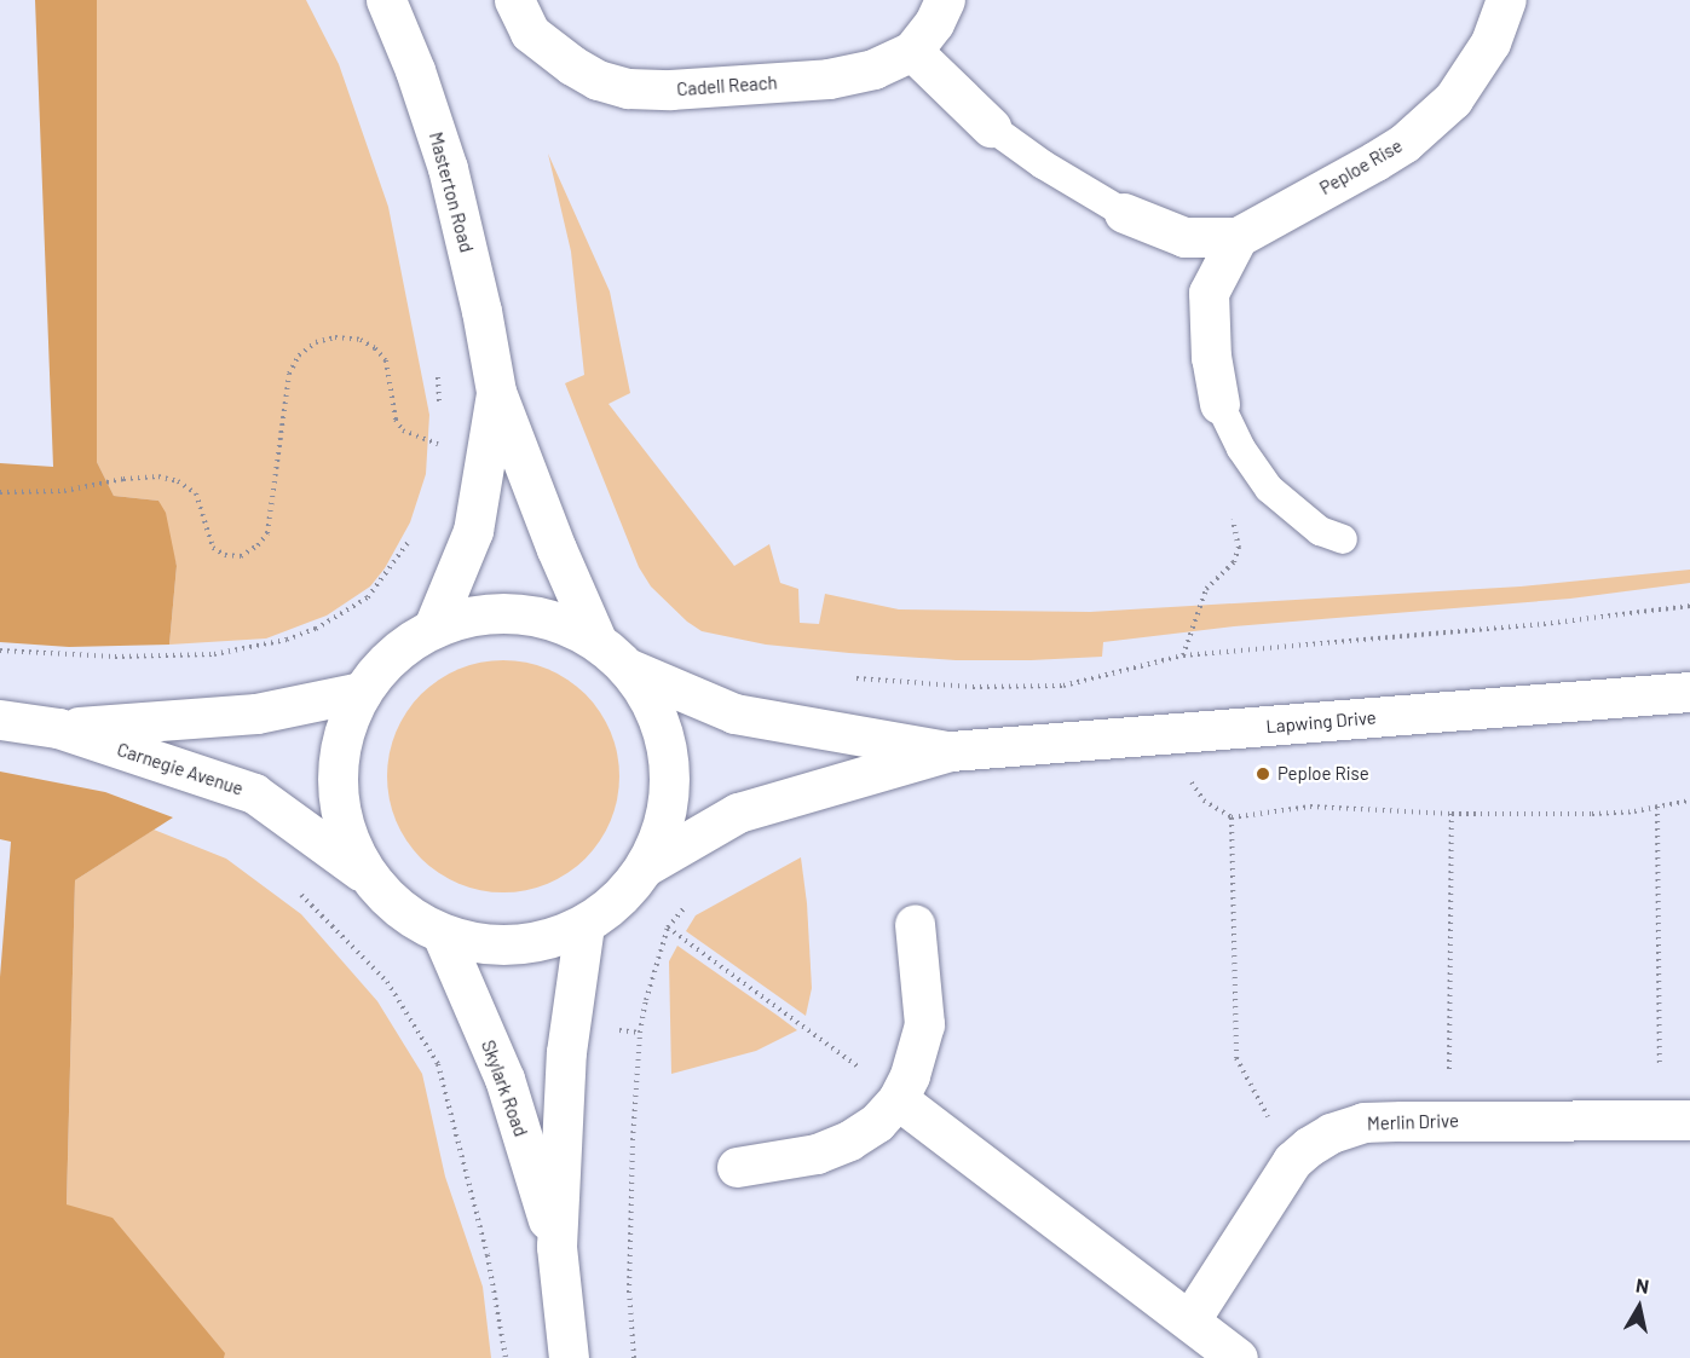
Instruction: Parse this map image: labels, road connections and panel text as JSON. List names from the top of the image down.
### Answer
{
  "streets": {
    "street": [
      "Cadell Reach",
      "Peploe Rise",
      "Masterton Road",
      "Lapwing Drive",
      "Carnegie Avenue",
      "Skylark Road",
      "Merlin Drive"
    ]
  },
  "places": ["Peploe Rise"],
  "north": "top"
}
